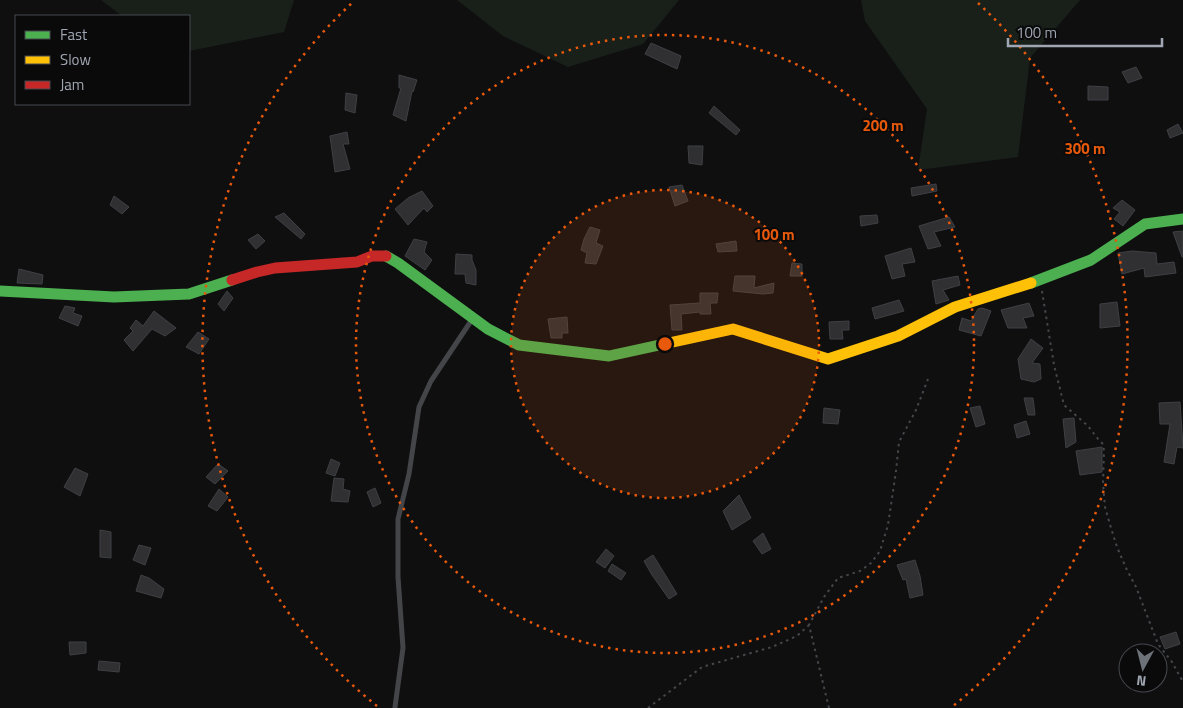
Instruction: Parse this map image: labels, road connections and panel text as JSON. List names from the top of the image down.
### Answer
{
  "legend": ["Fast", "Slow", "Jam"],
  "scale_bar": "100 m",
  "north": "bottom",
  "rings": ["200 m", "300 m", "100 m"]
}
